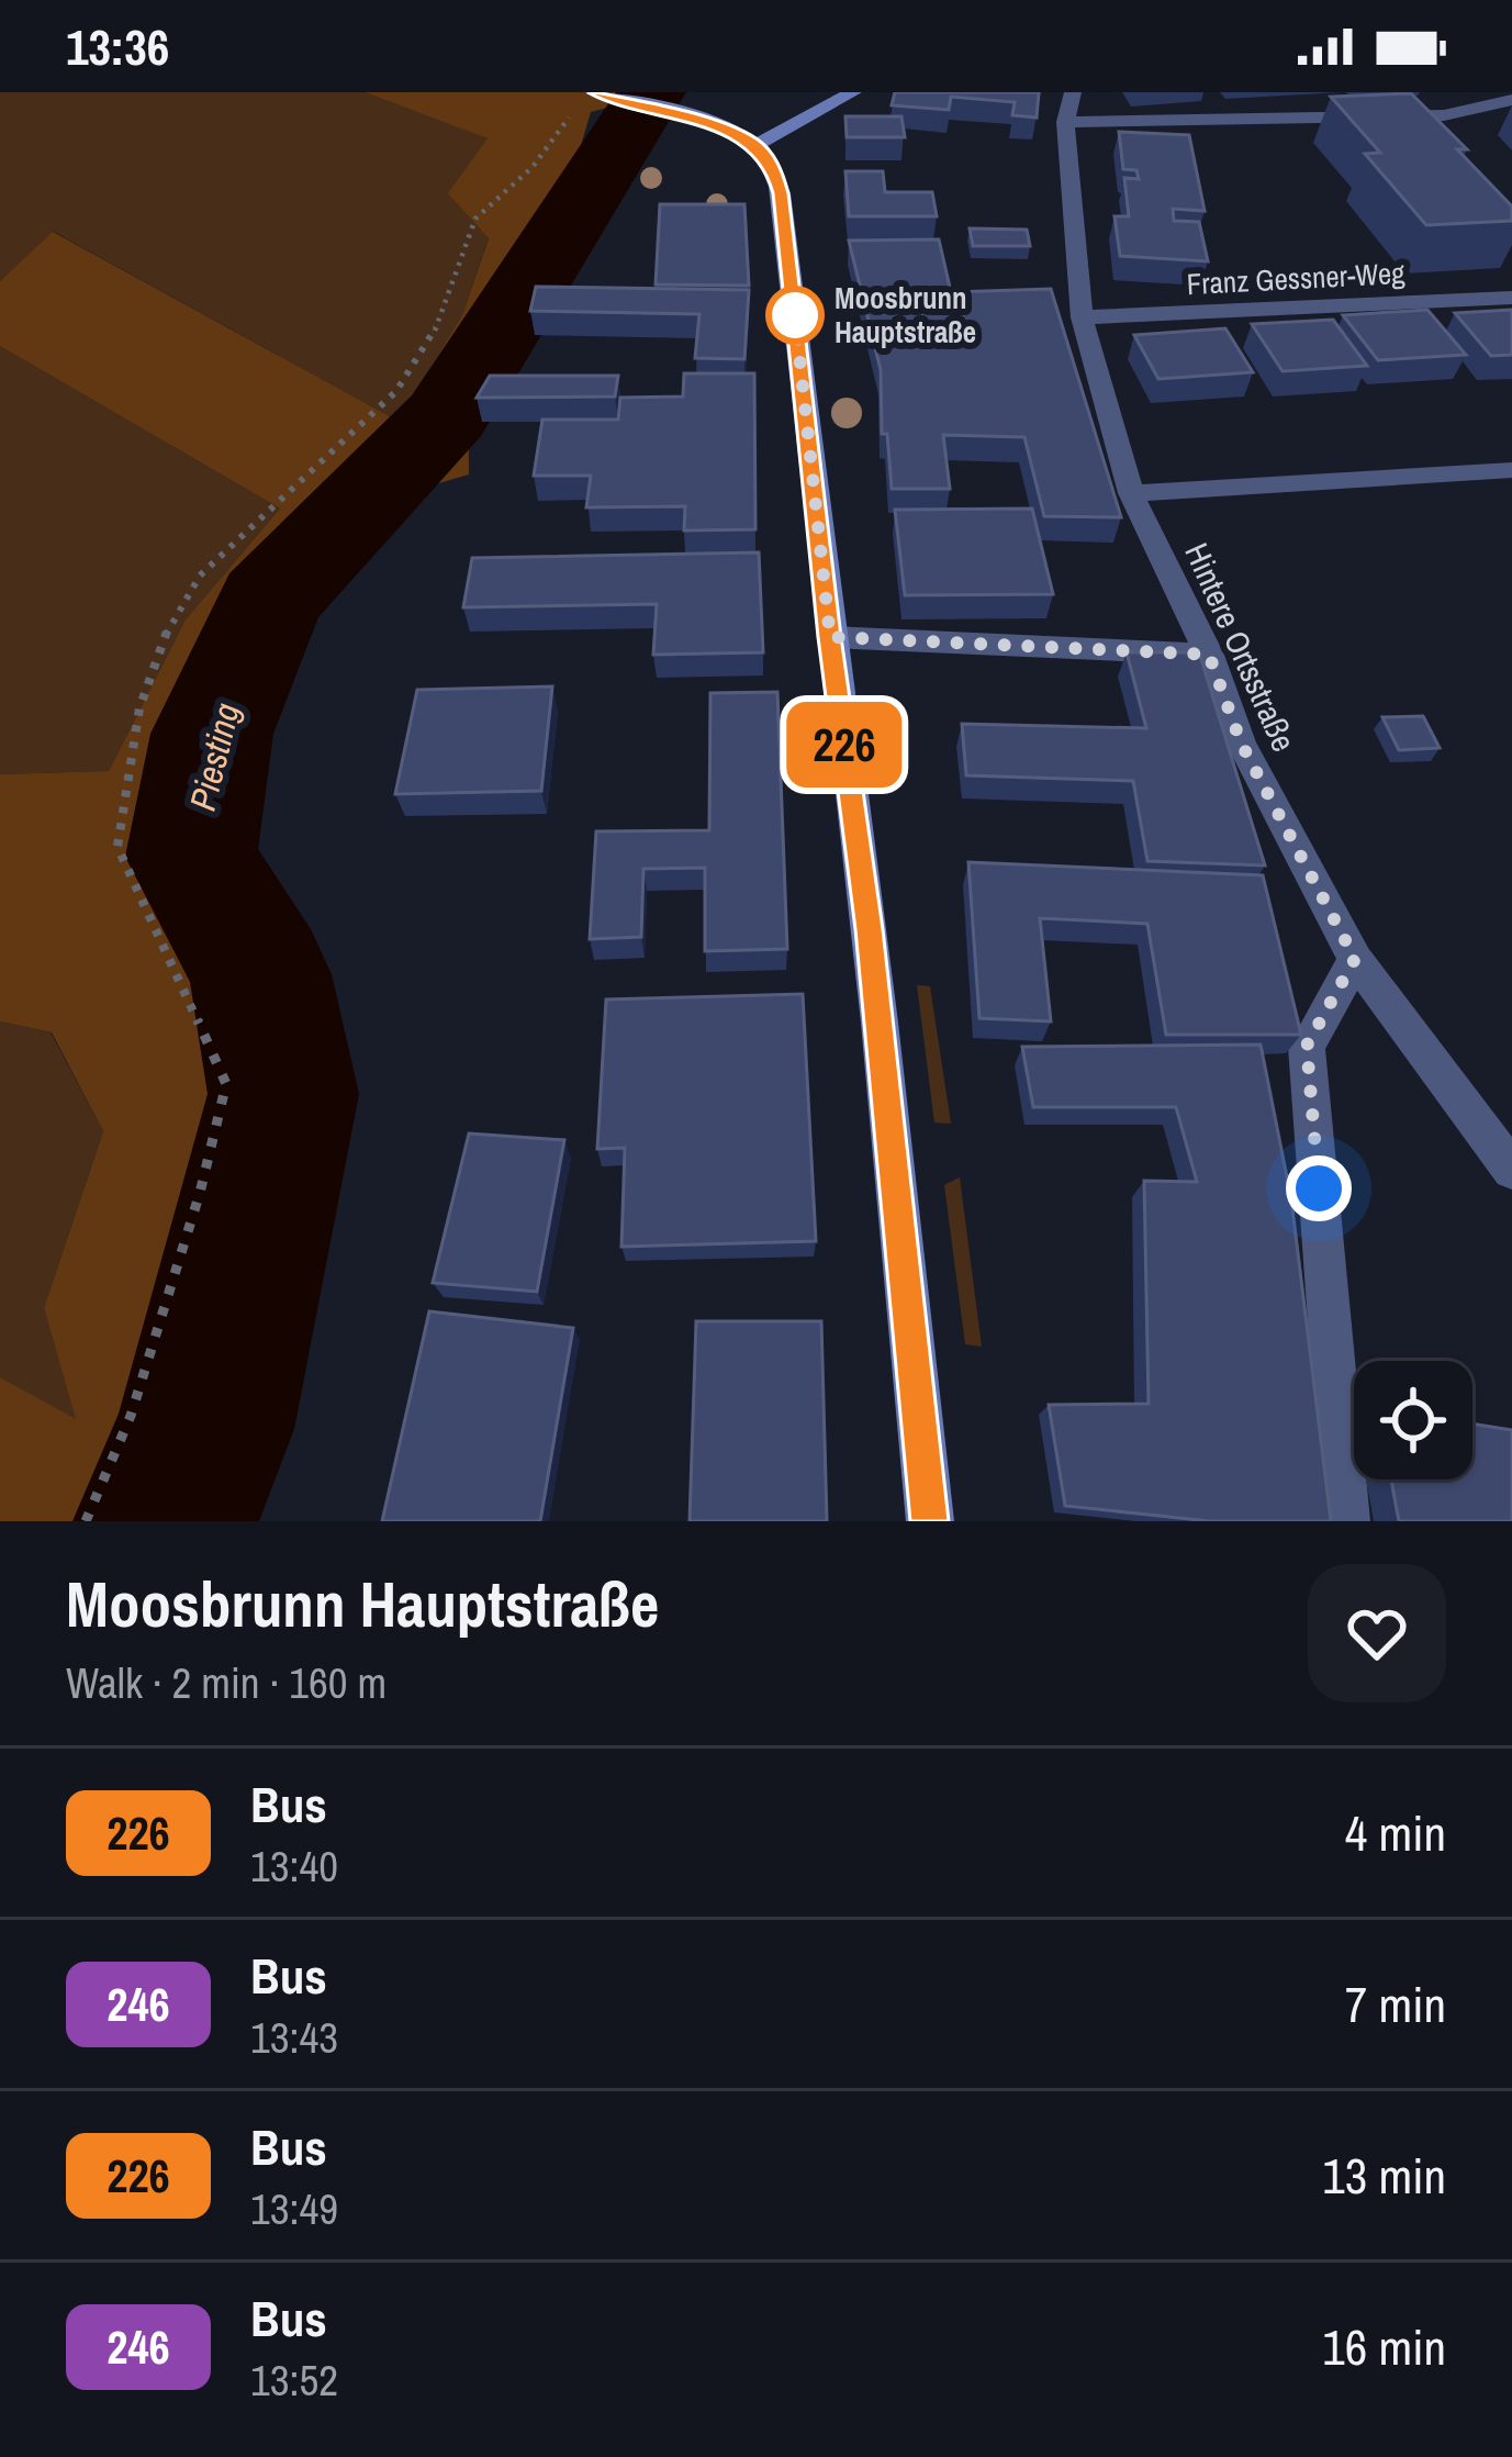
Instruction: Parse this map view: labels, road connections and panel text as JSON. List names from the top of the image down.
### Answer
{
  "streets": {
    "street": ["Franz Gessner-Weg", "Hintere Ortsstraße"]
  },
  "crossings": [
    ["Franz Gessner-Weg", "Hintere Ortsstraße"]
  ],
  "water": ["Piesting"],
  "places": ["Moosbrunn Hauptstraße"],
  "lines": ["bus line 226"],
  "page": {
    "status": "13:36",
    "on_map": "226",
    "heading": ["Moosbrunn Hauptstraße", "Walk · 2 min · 160 m"],
    "list": [
      {
        "mark": "226",
        "name": "Bus",
        "note": "13:40",
        "value": "4 min"
      },
      {
        "mark": "246",
        "name": "Bus",
        "note": "13:43",
        "value": "7 min"
      },
      {
        "mark": "226",
        "name": "Bus",
        "note": "13:49",
        "value": "13 min"
      },
      {
        "mark": "246",
        "name": "Bus",
        "note": "13:52",
        "value": "16 min"
      }
    ]
  }
}
